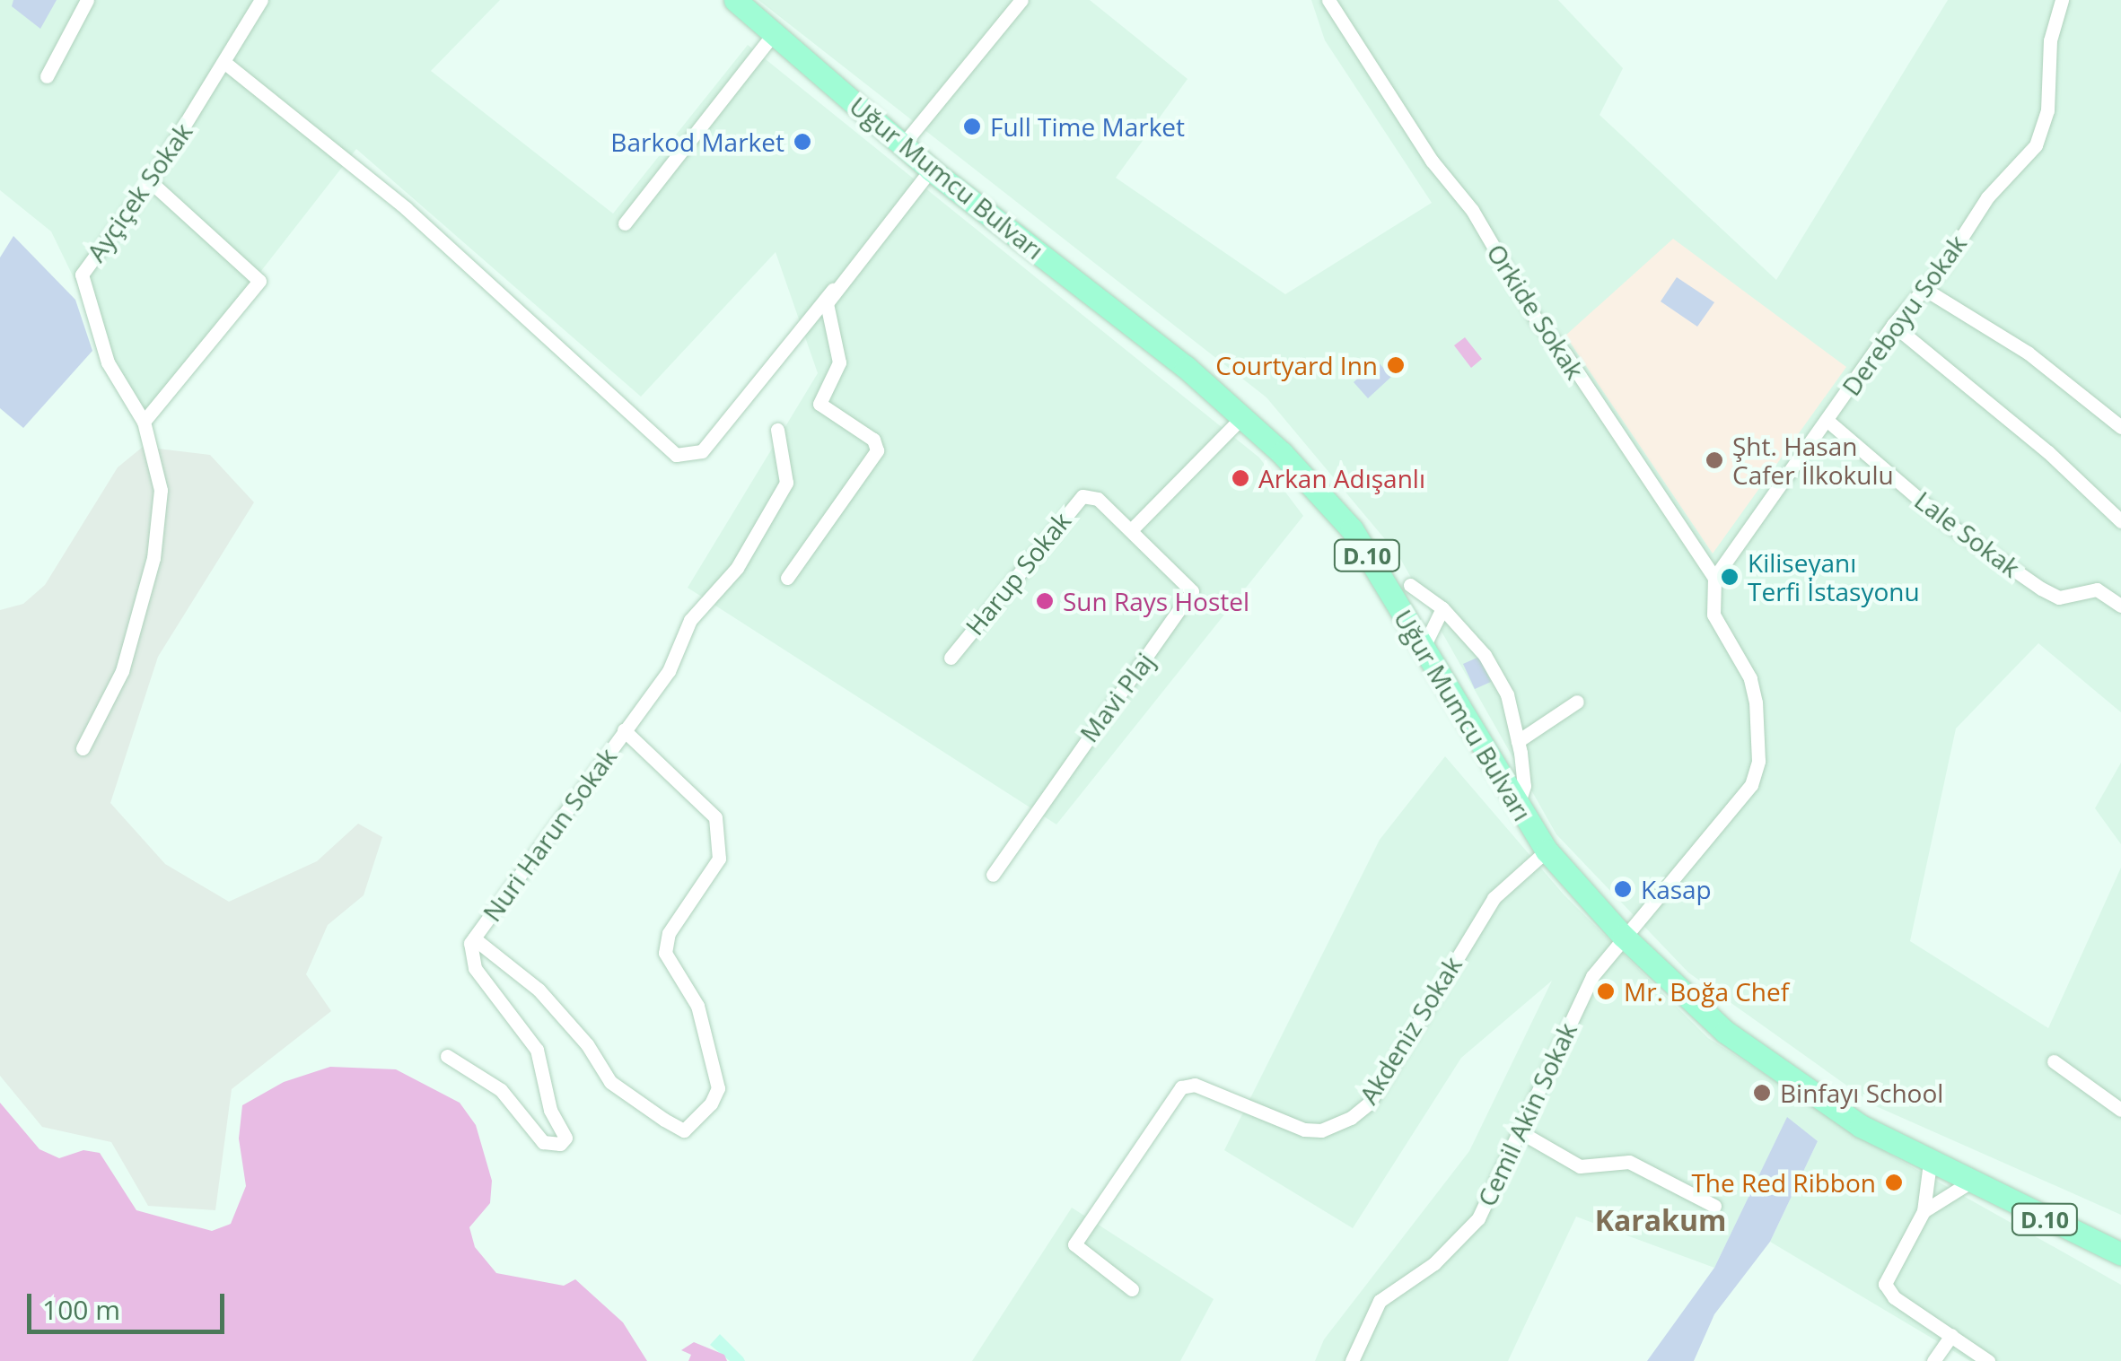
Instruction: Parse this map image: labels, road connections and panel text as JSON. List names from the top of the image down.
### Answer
{
  "streets": {
    "main road": ["Uğur Mumcu Bulvarı", "D.10"],
    "street": [
      "Ayçiçek Sokak",
      "Orkide Sokak",
      "Dereboyu Sokak",
      "Lale Sokak",
      "Harup Sokak",
      "Mavi Plaj",
      "Nuri Harun Sokak",
      "Akdeniz Sokak",
      "Cemil Akin Sokak"
    ]
  },
  "crossings": [
    ["Uğur Mumcu Bulvarı", "Akdeniz Sokak"],
    ["Uğur Mumcu Bulvarı", "Cemil Akin Sokak"],
    ["Orkide Sokak", "Dereboyu Sokak"],
    ["Dereboyu Sokak", "Lale Sokak"],
    ["Harup Sokak", "Mavi Plaj"]
  ],
  "districts": ["Karakum"],
  "places": [
    "Full Time Market",
    "Barkod Market",
    "Courtyard Inn",
    "Şht. Hasan Cafer İlkokulu",
    "Arkan Adışanlı",
    "Kiliseyanı Terfi İstasyonu",
    "Sun Rays Hostel",
    "Kasap",
    "Mr. Boğa Chef",
    "Binfayı School",
    "The Red Ribbon"
  ],
  "scale_bar": "100 m"
}
